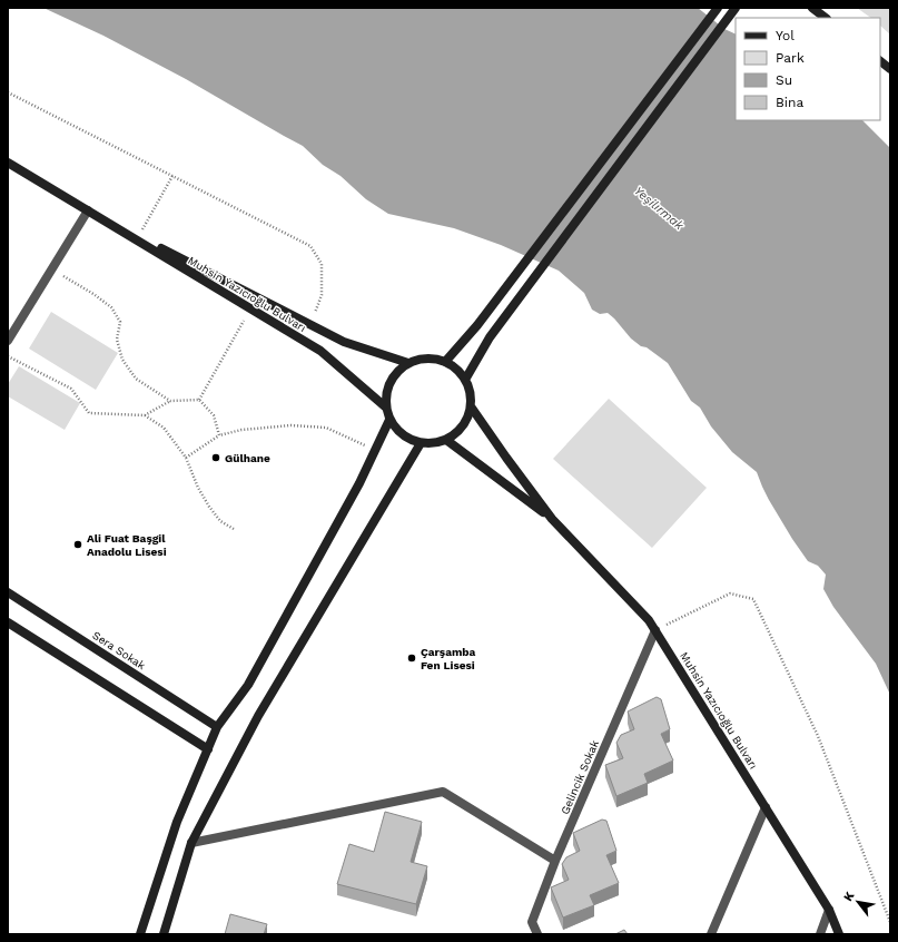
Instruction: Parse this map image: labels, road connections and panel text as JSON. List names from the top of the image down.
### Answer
{
  "streets": {
    "main road": ["Muhsin Yazıcıoğlu Bulvarı", "Sera Sokak"],
    "street": ["Gelincik Sokak"]
  },
  "crossings": [
    ["Muhsin Yazıcıoğlu Bulvarı", "Gelincik Sokak"]
  ],
  "water": ["Yeşilırmak"],
  "places": ["Gülhane", "Ali Fuat Başgil Anadolu Lisesi", "Çarşamba Fen Lisesi"],
  "legend": [
    "Yol",
    "Park",
    "Su",
    "Bina"
  ],
  "north": "top left"
}
